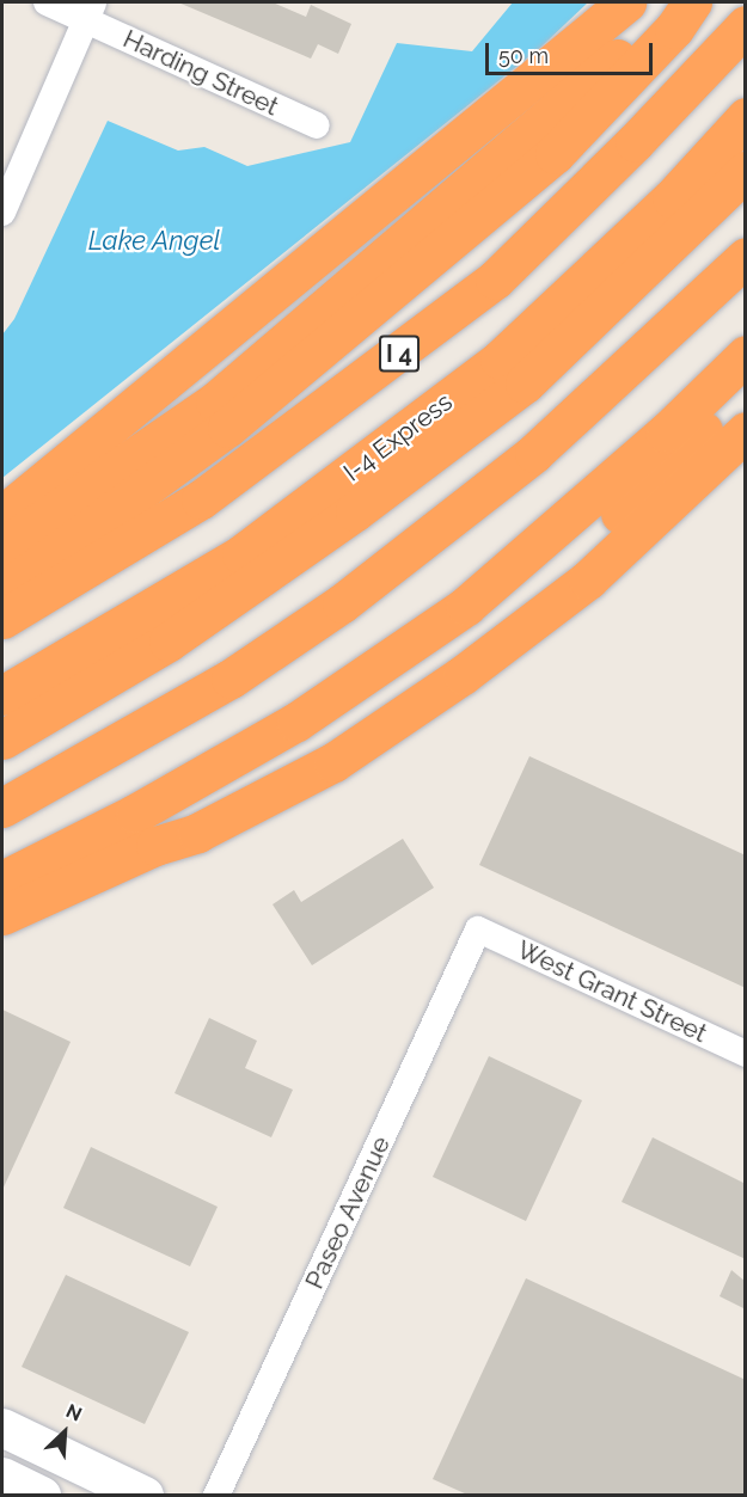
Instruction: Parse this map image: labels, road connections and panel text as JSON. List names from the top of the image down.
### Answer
{
  "streets": {
    "highway": ["I 4", "I-4 Express"],
    "street": ["Harding Street", "West Grant Street", "Paseo Avenue"]
  },
  "crossings": [
    ["West Grant Street", "Paseo Avenue"]
  ],
  "water": ["Lake Angel"],
  "scale_bar": "50 m",
  "north": "top right"
}
